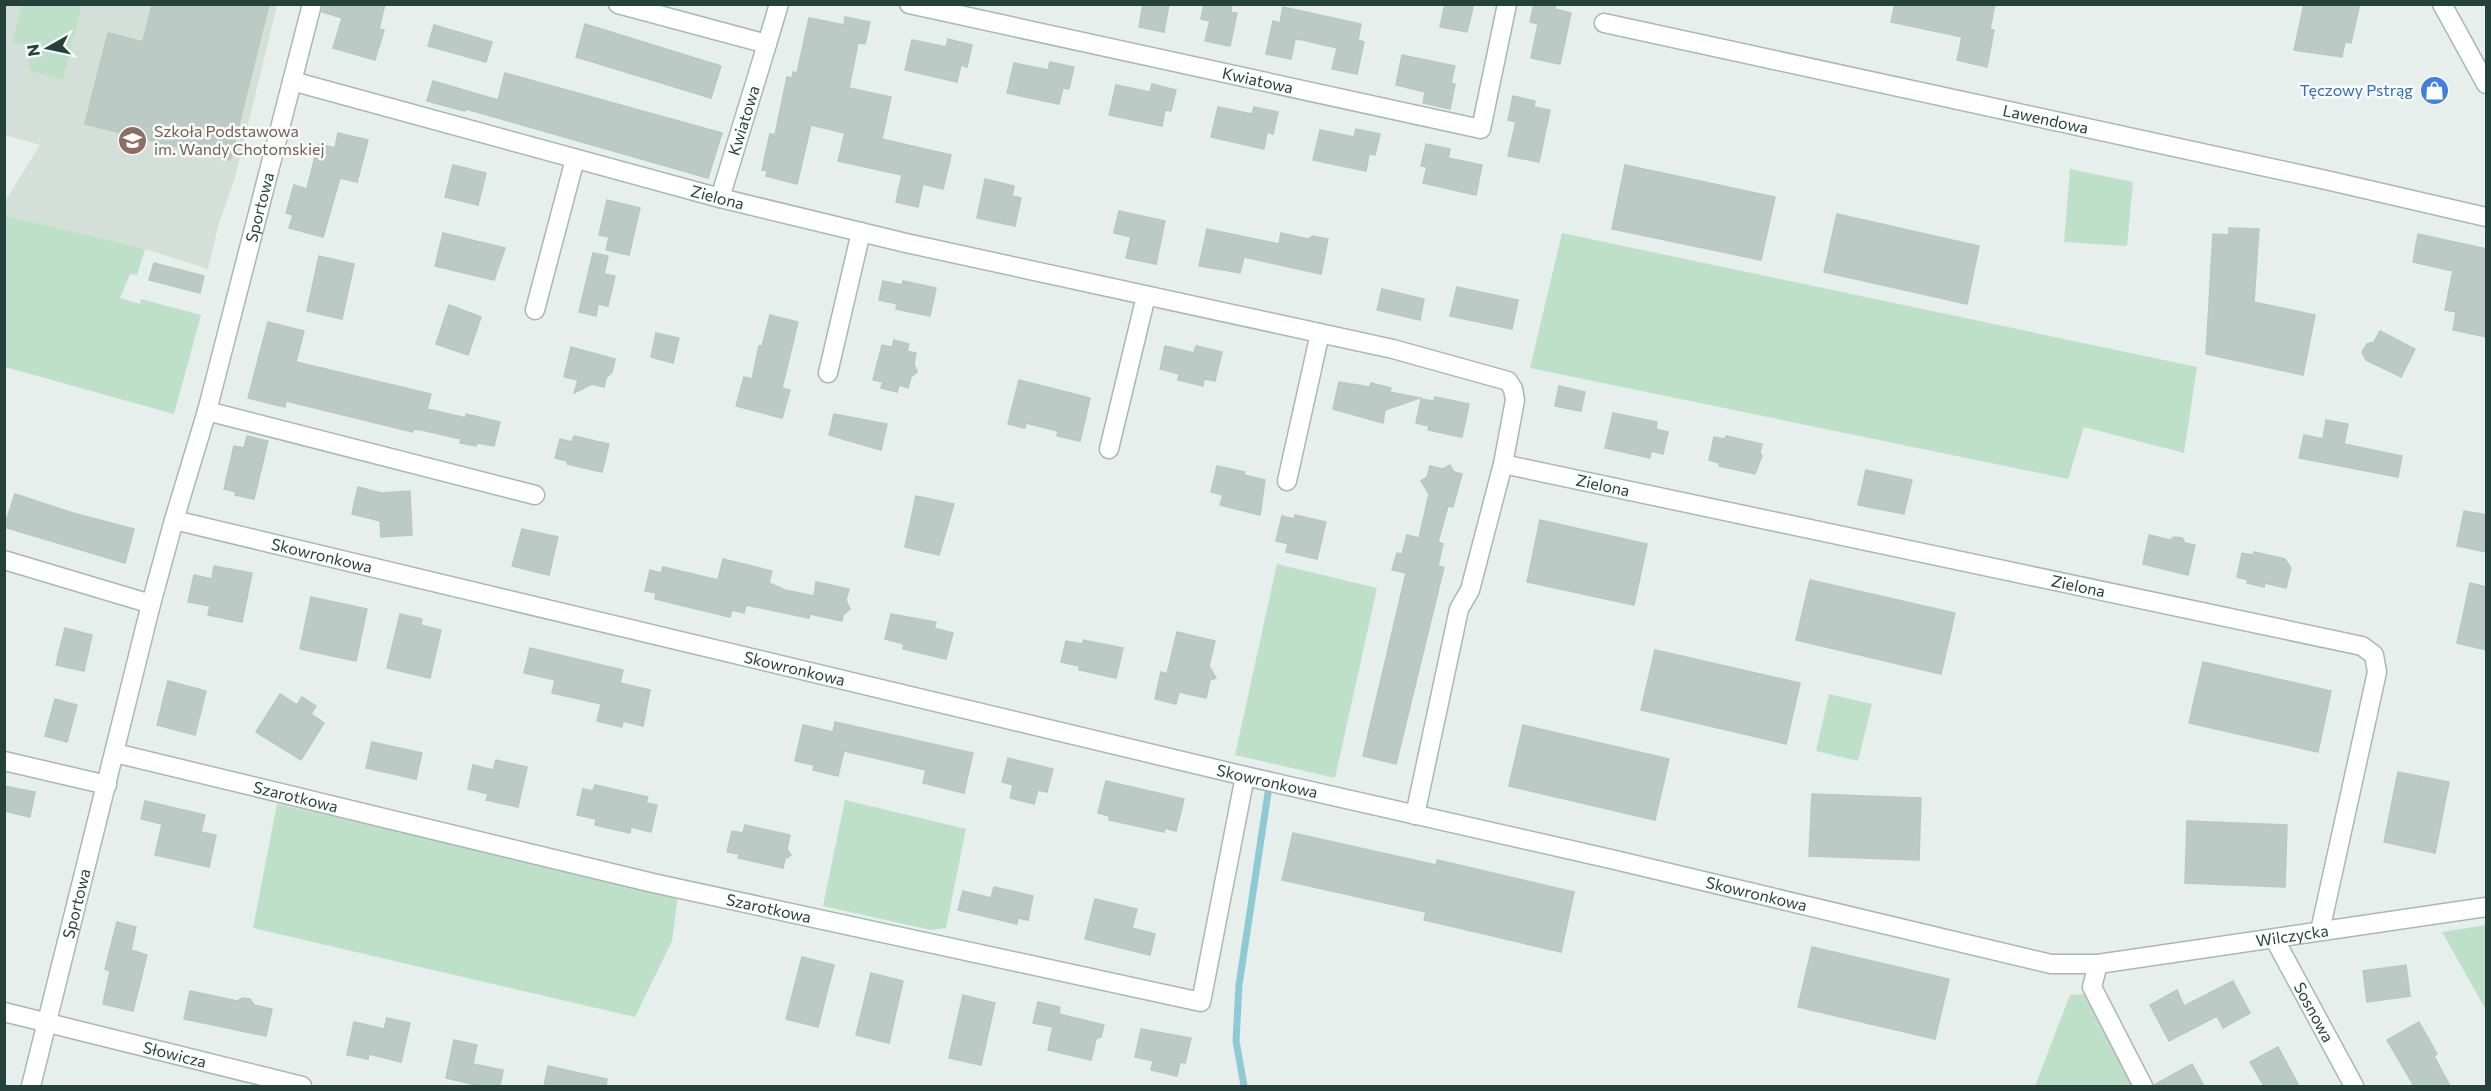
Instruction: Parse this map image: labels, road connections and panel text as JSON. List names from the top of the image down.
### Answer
{
  "streets": {
    "street": [
      "Kwiatowa",
      "Lawendowa",
      "Zielona",
      "Sportowa",
      "Skowronkowa",
      "Szarotkowa",
      "Wilczycka",
      "Sosnowa",
      "Słowicza"
    ]
  },
  "crossings": [
    ["Kwiatowa", "Zielona"],
    ["Zielona", "Sportowa"],
    ["Zielona", "Skowronkowa"],
    ["Zielona", "Wilczycka"],
    ["Sportowa", "Skowronkowa"],
    ["Sportowa", "Szarotkowa"],
    ["Sportowa", "Słowicza"],
    ["Skowronkowa", "Szarotkowa"],
    ["Skowronkowa", "Wilczycka"],
    ["Wilczycka", "Sosnowa"]
  ],
  "places": {
    "shop": ["Tęczowy Pstrąg"],
    "school or university": ["Szkoła Podstawowa im. Wandy Chotomskiej"]
  },
  "north": "left"
}
